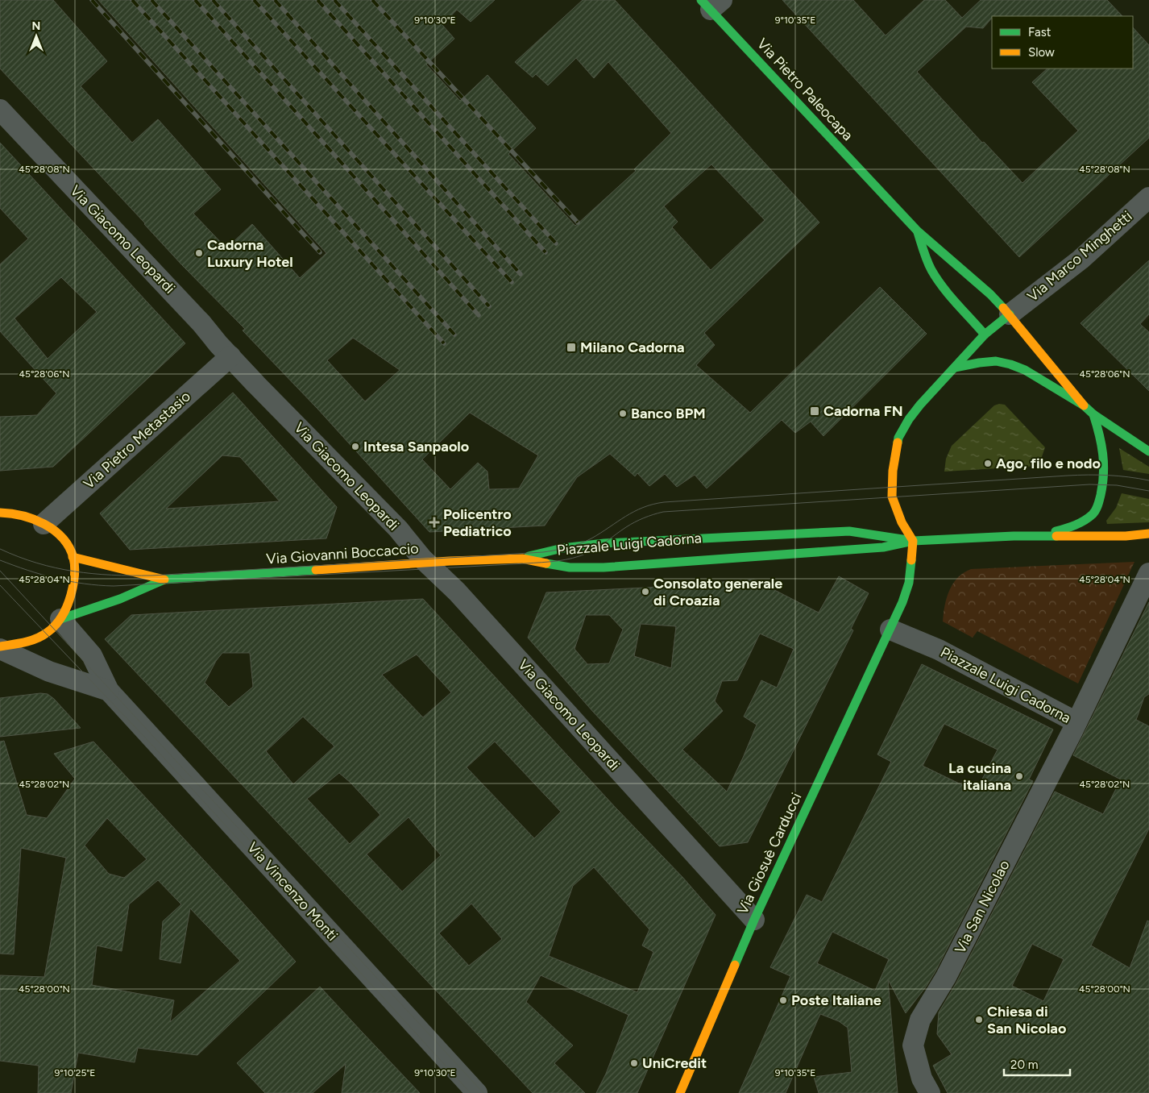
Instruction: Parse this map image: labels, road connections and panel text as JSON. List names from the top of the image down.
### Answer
{
  "streets": {
    "street": [
      "Via Pietro Paleocapa",
      "Via Giacomo Leopardi",
      "Via Marco Minghetti",
      "Via Pietro Metastasio",
      "Piazzale Luigi Cadorna",
      "Via Giovanni Boccaccio",
      "Via Giosuè Carducci",
      "Via Vincenzo Monti",
      "Via San Nicolao"
    ]
  },
  "crossings": [
    ["Via Giacomo Leopardi", "Via Pietro Metastasio"],
    ["Via Giacomo Leopardi", "Via Giovanni Boccaccio"],
    ["Via Giacomo Leopardi", "Via Giosuè Carducci"],
    ["Piazzale Luigi Cadorna", "Via Giovanni Boccaccio"],
    ["Piazzale Luigi Cadorna", "Via Giosuè Carducci"],
    ["Piazzale Luigi Cadorna", "Via San Nicolao"],
    ["Via Giovanni Boccaccio", "Via Vincenzo Monti"]
  ],
  "places": {
    "other": [
      "Cadorna Luxury Hotel",
      "Banco BPM",
      "Intesa Sanpaolo",
      "Ago, filo e nodo",
      "Consolato generale di Croazia",
      "La cucina italiana",
      "Poste Italiane",
      "Chiesa di San Nicolao",
      "UniCredit"
    ],
    "transit": ["Milano Cadorna", "Cadorna FN"],
    "health": ["Policentro Pediatrico"]
  },
  "legend": ["Fast", "Slow"],
  "scale_bar": "20 m",
  "north": "top",
  "coordinates": [
    "9°10'30\"E",
    "9°10'35\"E",
    "45°28'08\"N",
    "45°28'06\"N",
    "45°28'04\"N",
    "45°28'02\"N",
    "45°28'00\"N",
    "9°10'25\"E"
  ]
}
